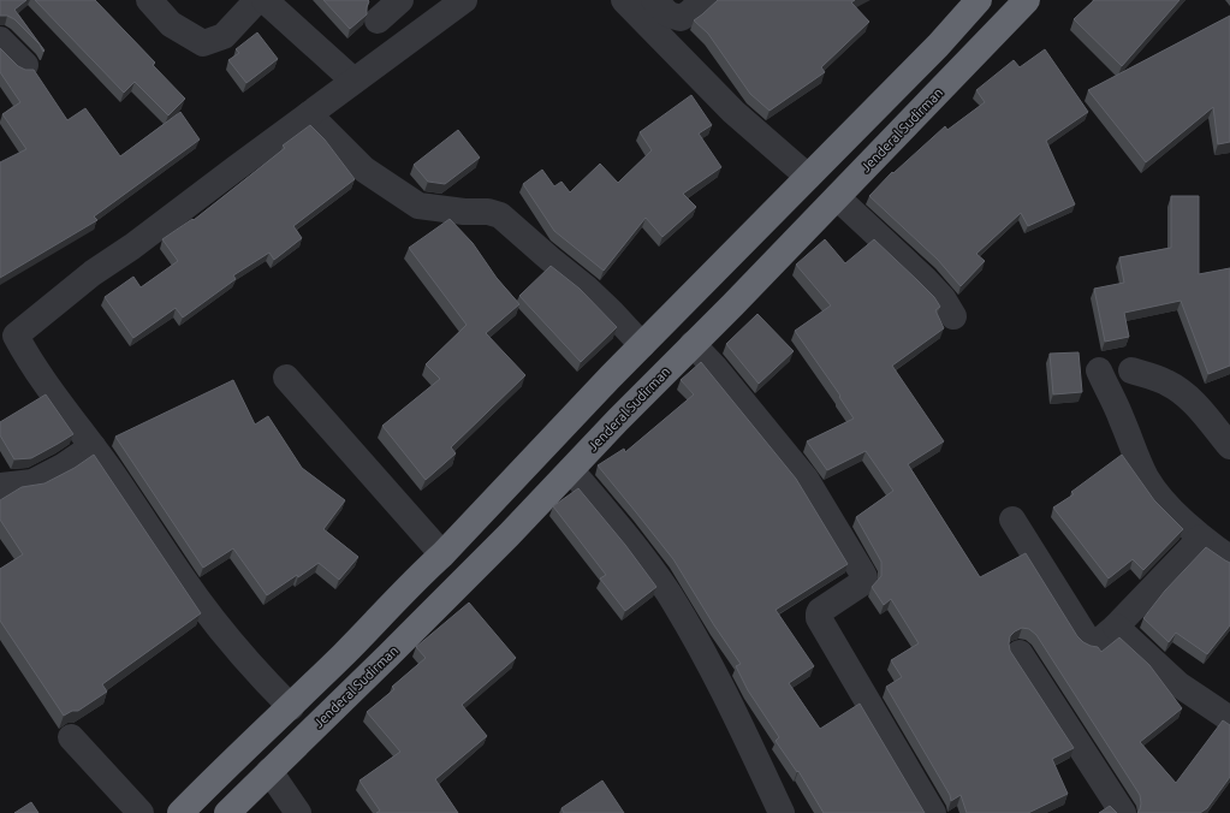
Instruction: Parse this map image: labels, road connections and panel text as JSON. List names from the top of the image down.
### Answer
{
  "streets": {
    "highway": ["Jenderal Sudirman"]
  }
}
